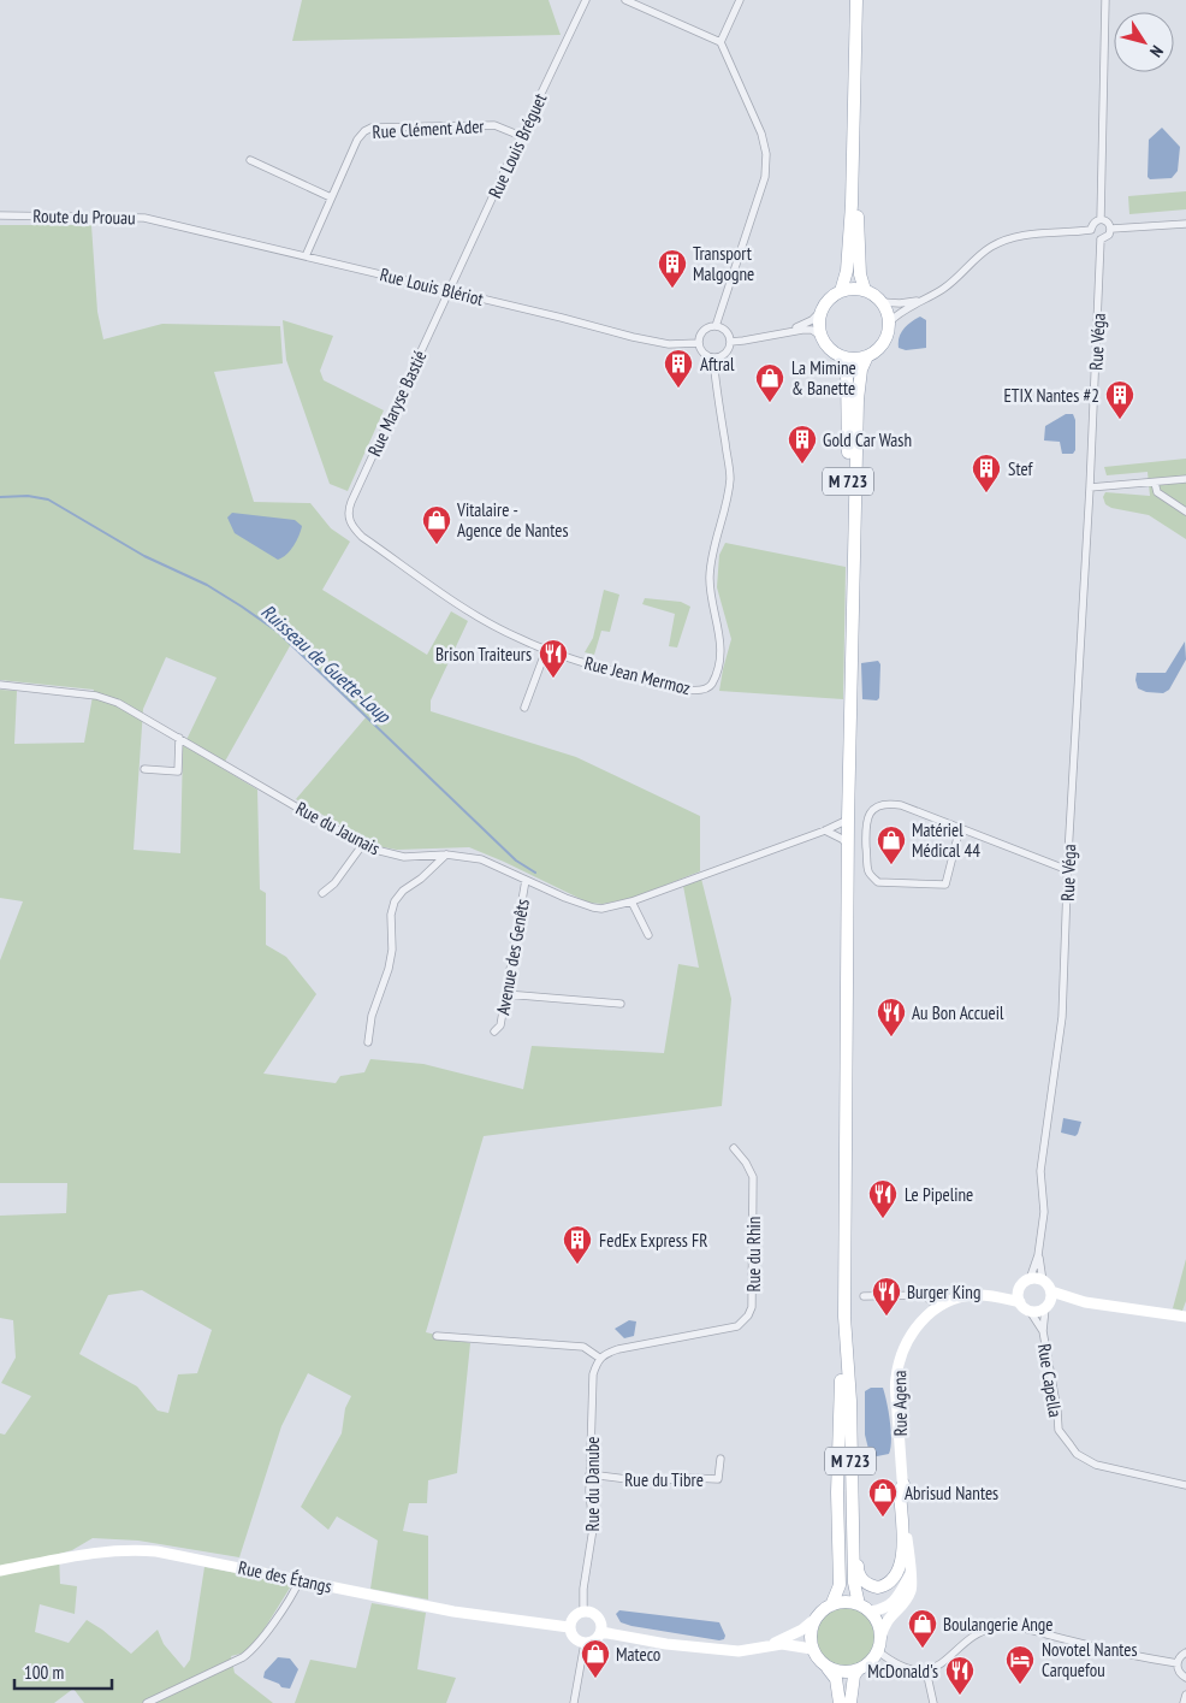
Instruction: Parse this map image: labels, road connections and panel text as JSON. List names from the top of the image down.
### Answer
{
  "streets": {
    "main road": ["M 723", "Rue Agena", "Rue des Étangs"],
    "street": [
      "Rue Clément Ader",
      "Rue Louis Bréguet",
      "Route du Prouau",
      "Rue Louis Blériot",
      "Rue Véga",
      "Rue Maryse Bastié",
      "Rue Jean Mermoz",
      "Rue du Jaunais",
      "Avenue des Genêts",
      "Rue du Rhin",
      "Rue Capella",
      "Rue du Tibre",
      "Rue du Danube"
    ]
  },
  "crossings": [
    ["Rue Clément Ader", "Rue Louis Bréguet"],
    ["Rue Clément Ader", "Rue Louis Blériot"],
    ["Rue Louis Bréguet", "Rue Louis Blériot"],
    ["Rue Louis Bréguet", "Rue Maryse Bastié"],
    ["Route du Prouau", "Rue Louis Blériot"],
    ["Rue Louis Blériot", "Rue Maryse Bastié"],
    ["Rue Louis Blériot", "Rue Jean Mermoz"],
    ["Rue Véga", "Rue Capella"],
    ["Rue Véga", "Rue Agena"],
    ["Rue Maryse Bastié", "Rue Jean Mermoz"],
    ["M 723", "Rue du Jaunais"],
    ["M 723", "Rue Agena"],
    ["Rue du Jaunais", "Avenue des Genêts"],
    ["Rue du Rhin", "Rue du Danube"],
    ["Rue Capella", "Rue Agena"],
    ["Rue du Tibre", "Rue du Danube"],
    ["Rue du Danube", "Rue des Étangs"]
  ],
  "water": ["Ruisseau de Guette-Loup"],
  "places": {
    "building": [
      "Transport Malgogne",
      "Aftral",
      "ETIX Nantes #2",
      "Gold Car Wash",
      "Stef",
      "FedEx Express FR"
    ],
    "shop": [
      "La Mimine & Banette",
      "Vitalaire - Agence de Nantes",
      "Matériel Médical 44",
      "Abrisud Nantes",
      "Boulangerie Ange",
      "Mateco"
    ],
    "restaurant": [
      "Brison Traiteurs",
      "Au Bon Accueil",
      "Le Pipeline",
      "Burger King",
      "McDonald's"
    ],
    "hotel": ["Novotel Nantes Carquefou"]
  },
  "scale_bar": "100 m",
  "north": "bottom right"
}
